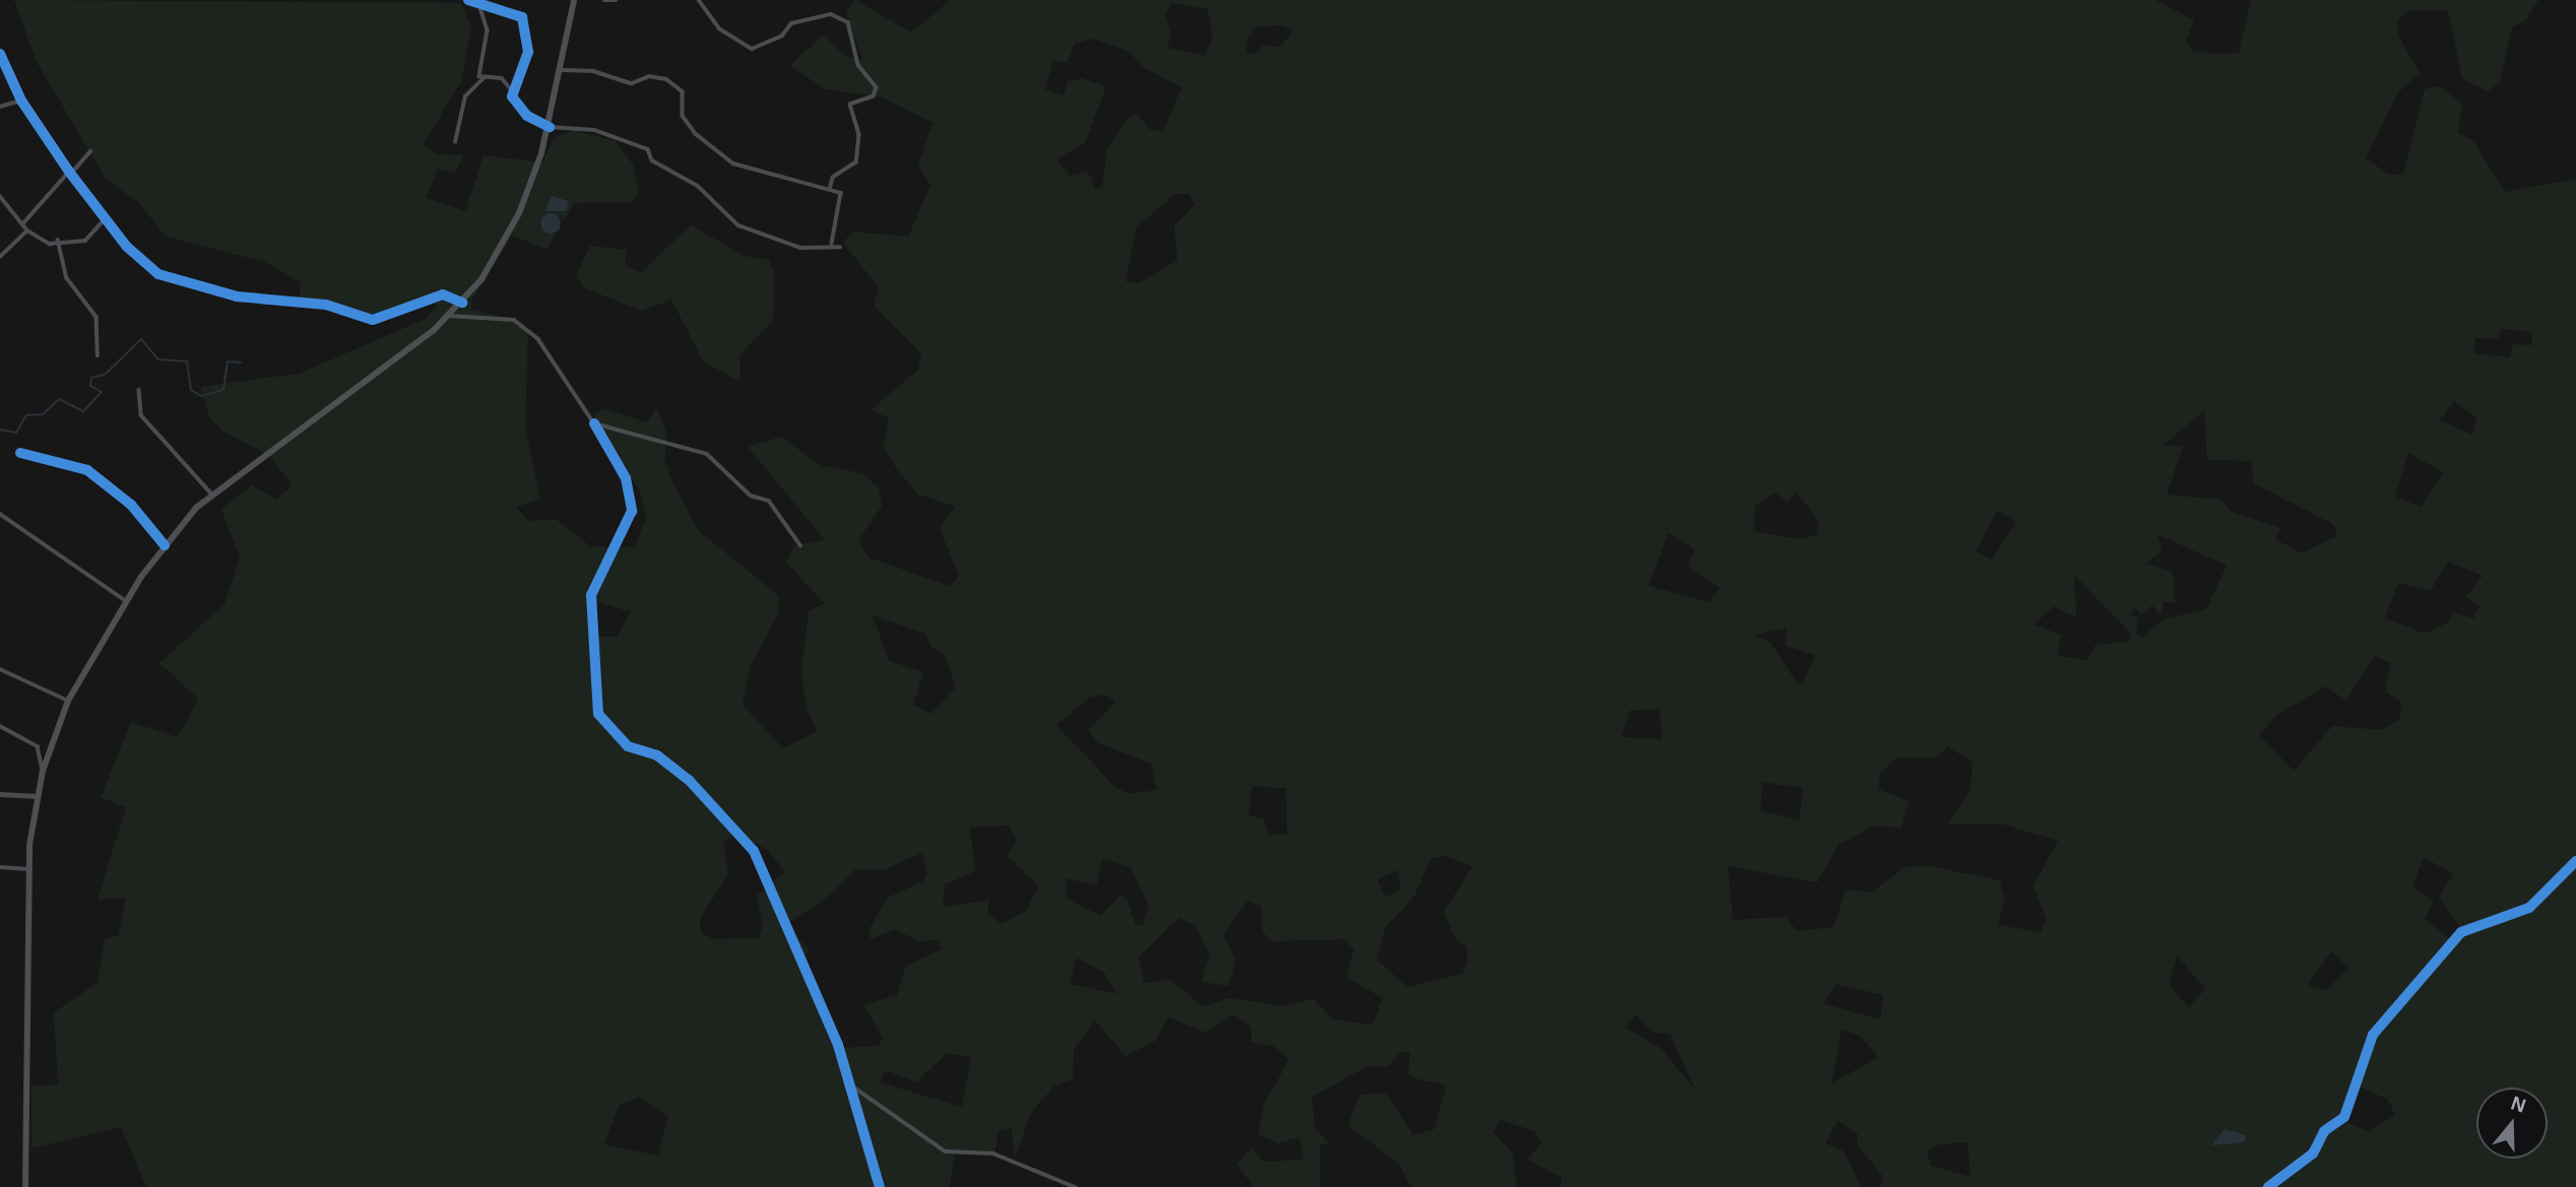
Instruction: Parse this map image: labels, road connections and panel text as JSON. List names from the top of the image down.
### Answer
{
  "north": "top"
}
